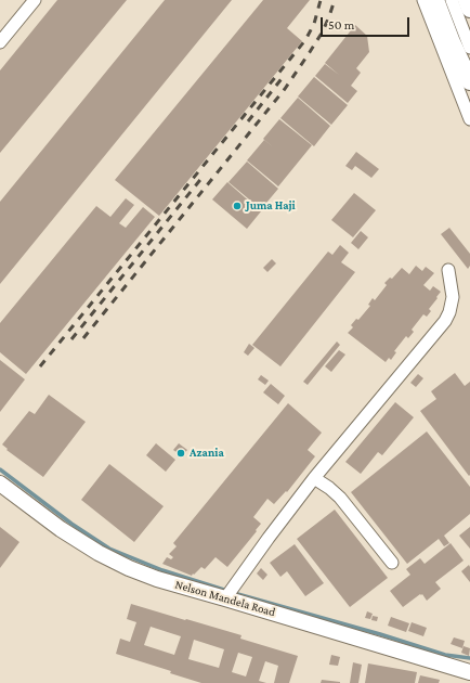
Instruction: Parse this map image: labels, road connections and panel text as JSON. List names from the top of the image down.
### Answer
{
  "streets": {
    "main road": ["Nelson Mandela Road"]
  },
  "places": ["Juma Haji", "Azania"],
  "scale_bar": "50 m"
}
